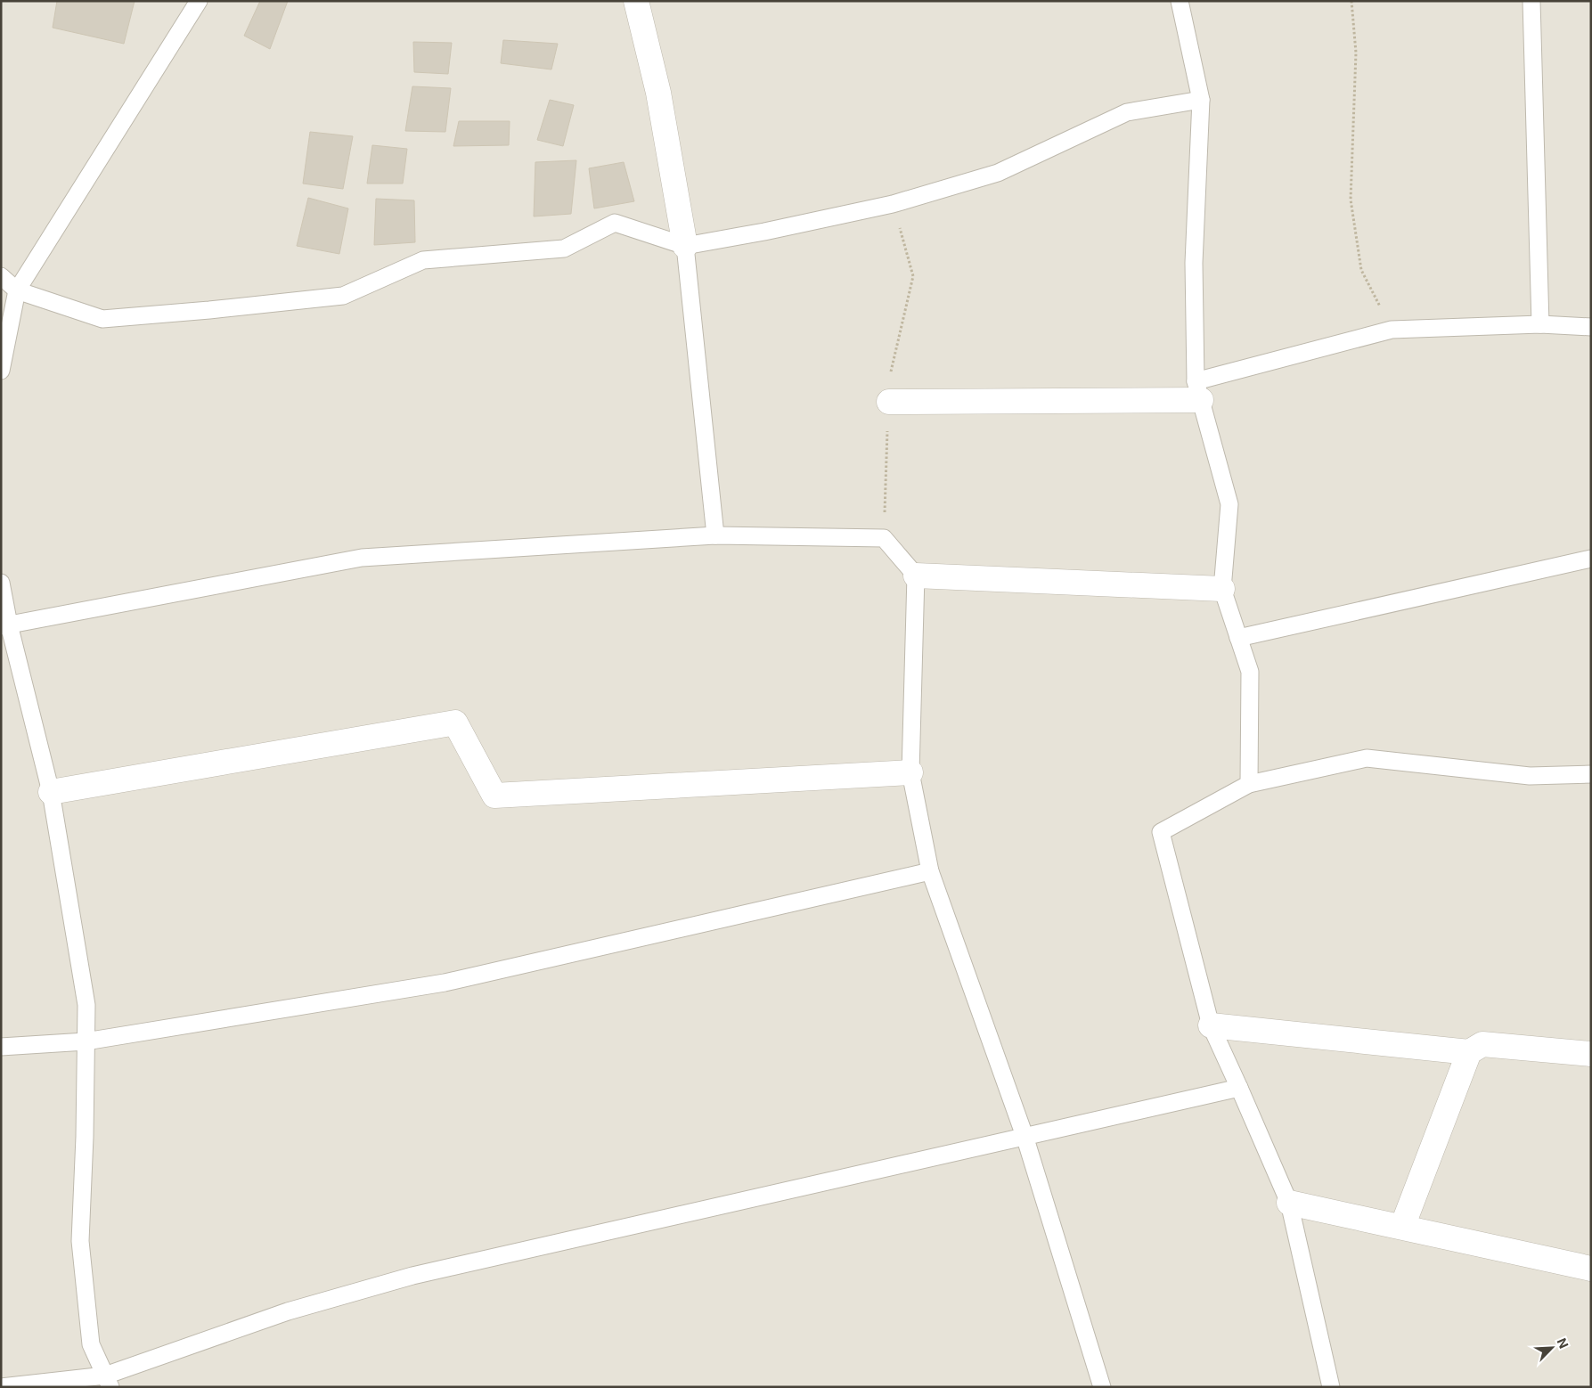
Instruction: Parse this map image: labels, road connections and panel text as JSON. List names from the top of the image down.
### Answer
{
  "north": "top right"
}
